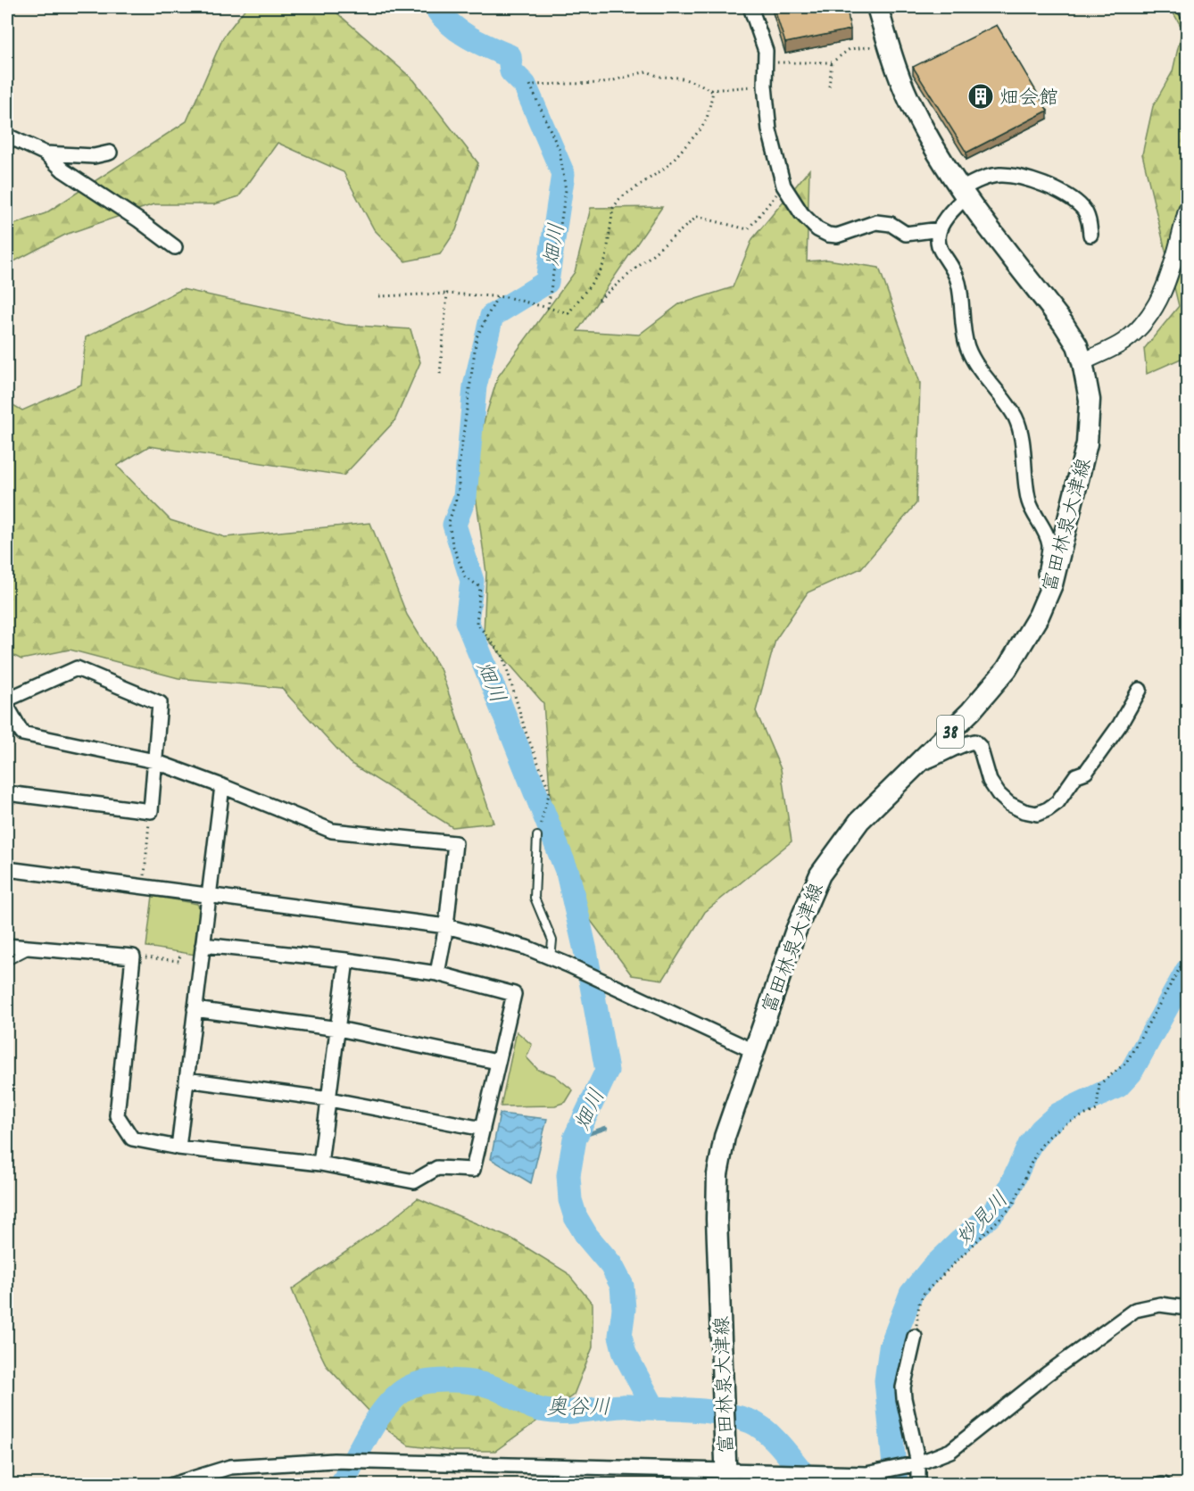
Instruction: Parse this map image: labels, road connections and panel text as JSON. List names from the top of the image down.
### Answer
{
  "streets": {
    "main road": ["富田林泉大津線", "38"]
  },
  "water": ["畑川", "妙見川", "奥谷川"],
  "places": {
    "building": ["畑会館"]
  }
}
